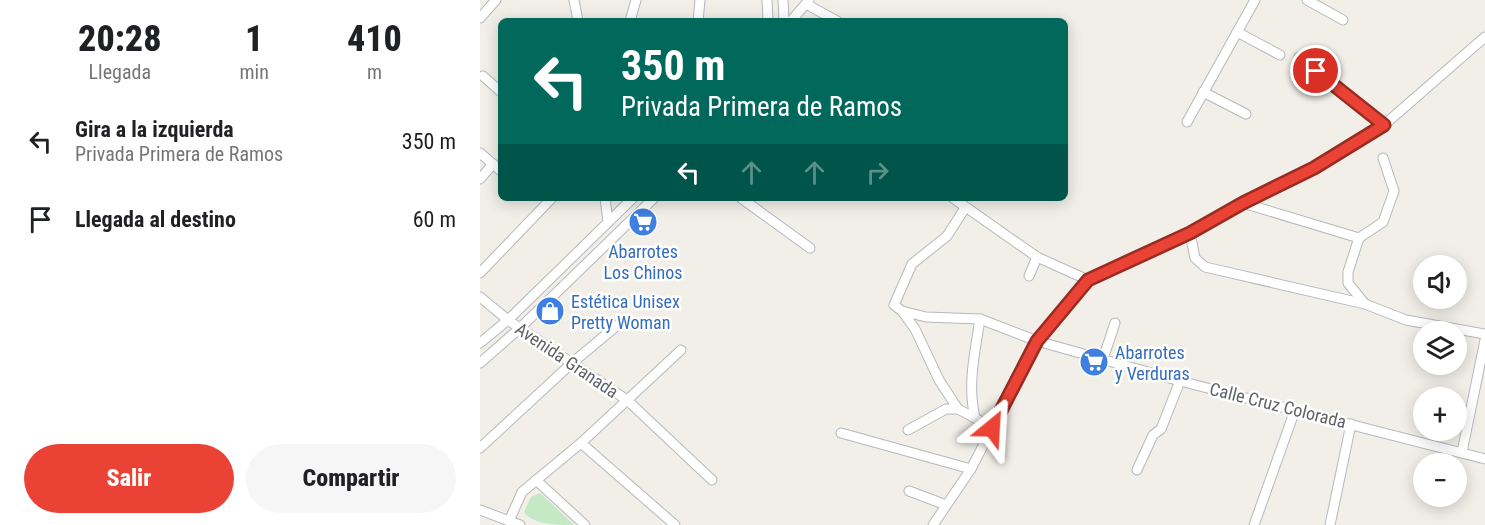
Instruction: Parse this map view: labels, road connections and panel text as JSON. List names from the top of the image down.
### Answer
{
  "streets": {
    "street": ["Avenida Granada", "Calle Cruz Colorada"]
  },
  "places": {
    "supermarket": ["Abarrotes Los Chinos", "Abarrotes y Verduras"],
    "shop": ["Estética Unisex Pretty Woman"]
  },
  "page": {
    "eta": [
      "20:28",
      "Llegada",
      "1",
      "min",
      "410",
      "m"
    ],
    "turn": ["350 m", "Privada Primera de Ramos"],
    "list": [
      {
        "name": "Gira a la izquierda",
        "note": "Privada Primera de Ramos",
        "value": "350 m"
      },
      {
        "name": "Llegada al destino",
        "value": "60 m"
      }
    ],
    "map_buttons": ["+", "−"],
    "buttons": ["Salir", "Compartir"]
  }
}
